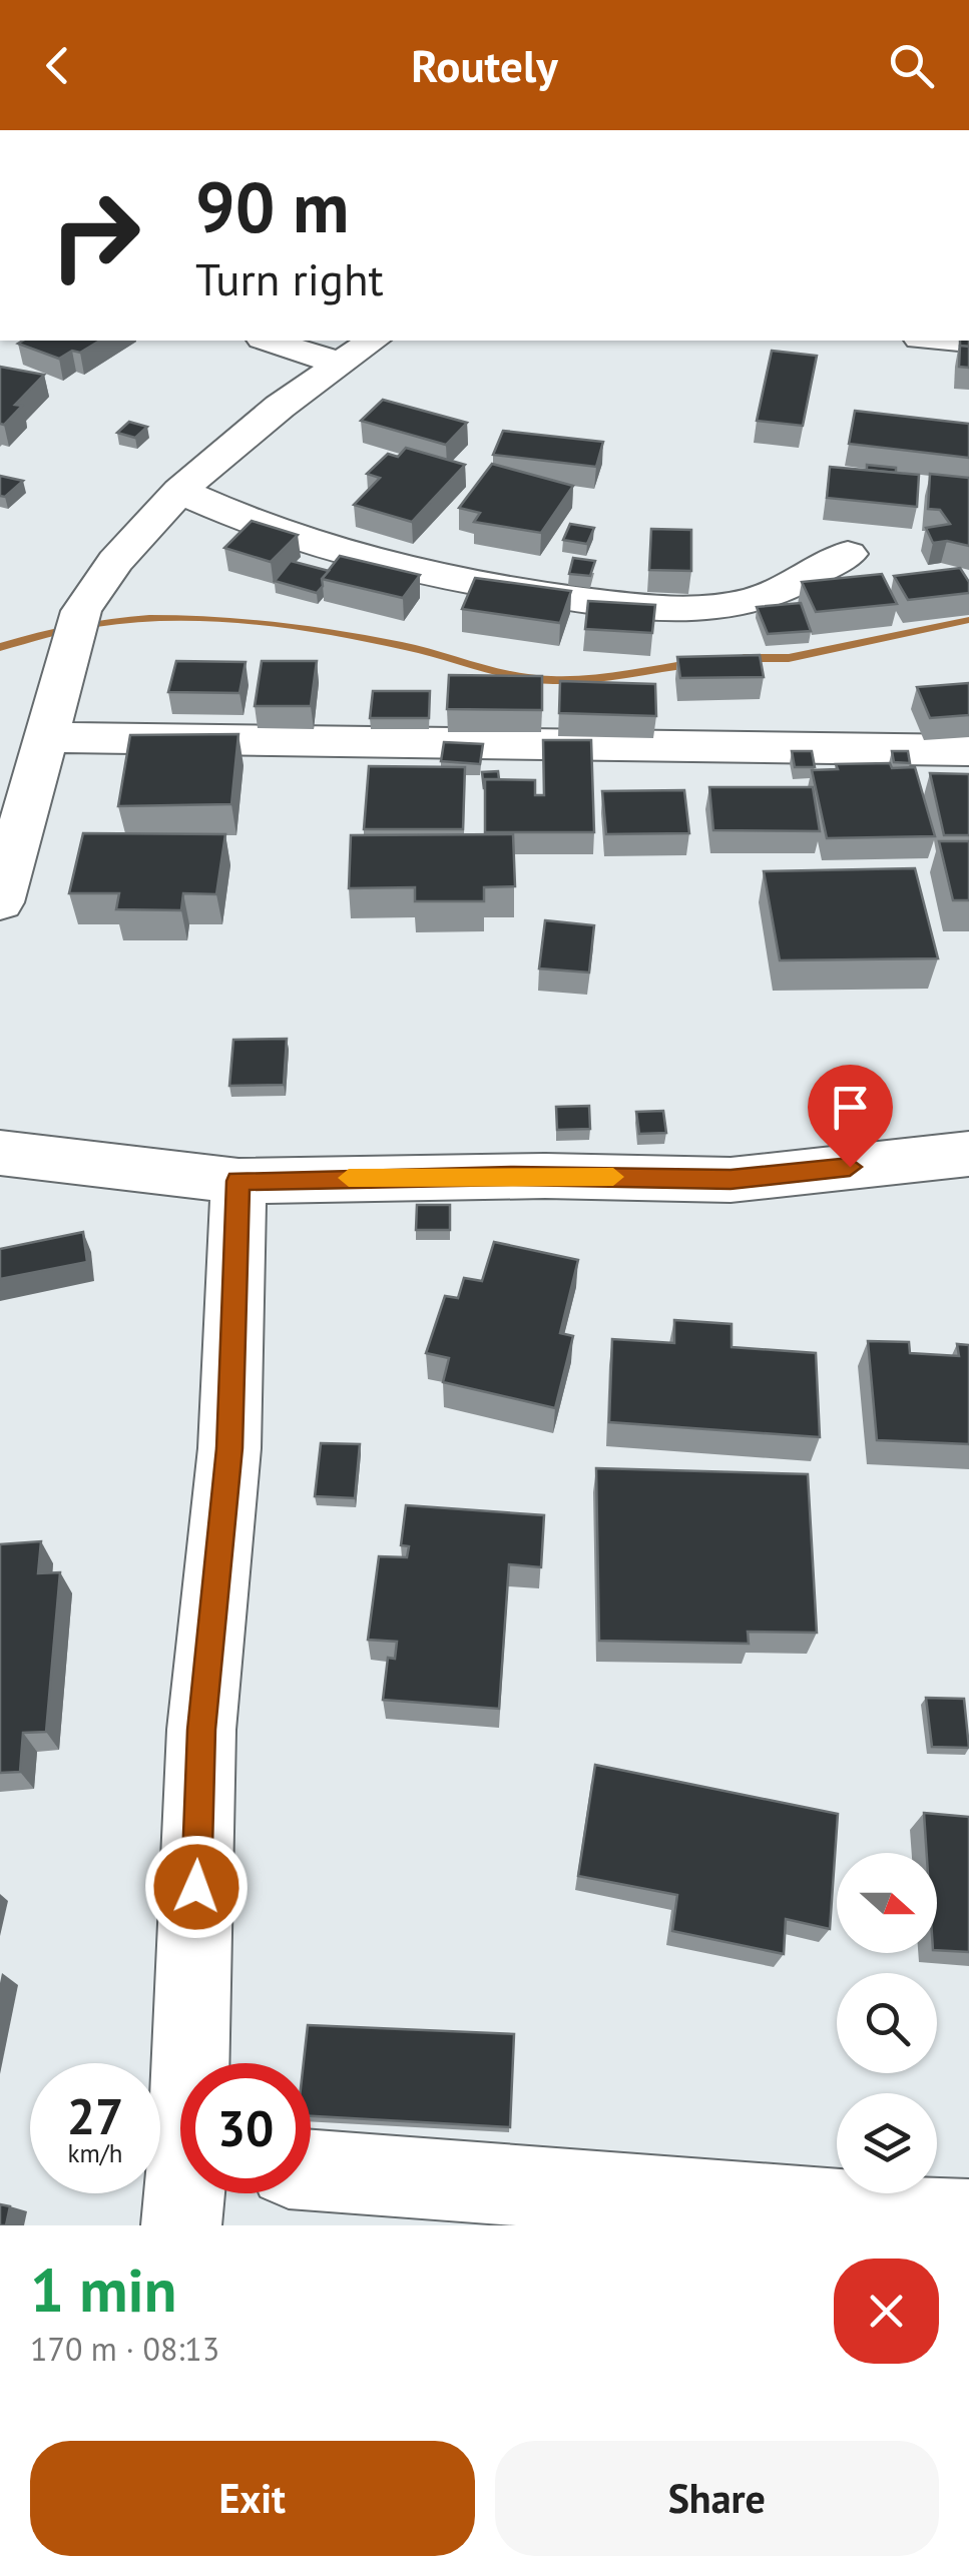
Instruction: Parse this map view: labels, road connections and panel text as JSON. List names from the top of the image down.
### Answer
{
  "north": "right",
  "page": {
    "header": "Routely",
    "turn": ["90 m", "Turn right"],
    "speed": "27 km/h",
    "limit": "30",
    "heading": ["1 min", "170 m · 08:13"],
    "buttons": ["Exit", "Share"]
  }
}
